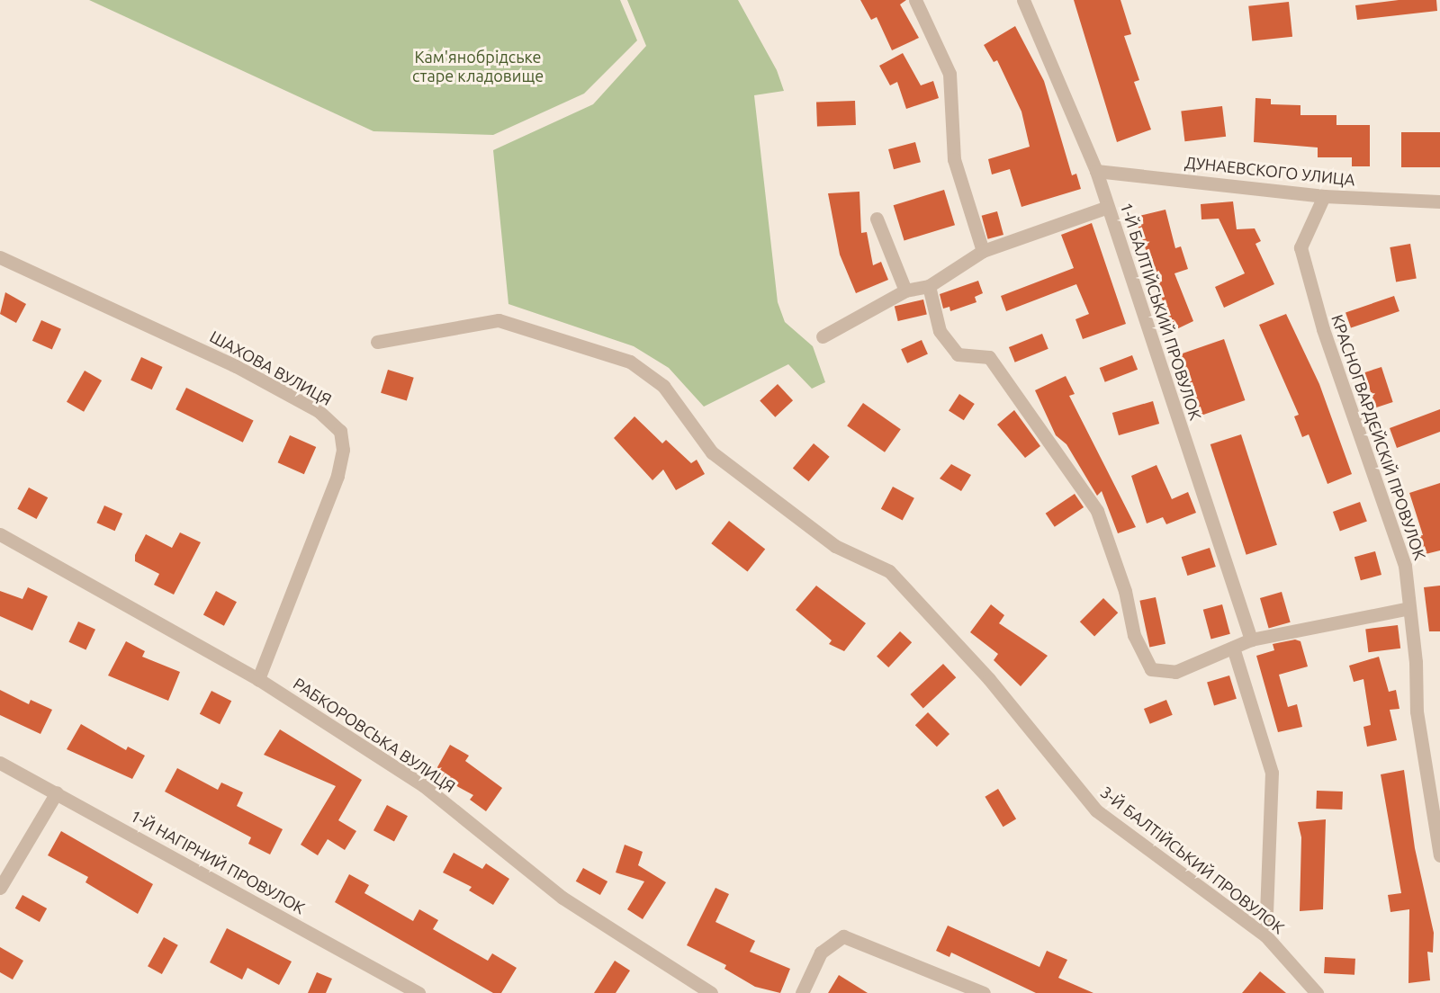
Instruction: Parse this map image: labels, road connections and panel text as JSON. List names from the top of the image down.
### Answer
{
  "streets": {
    "street": [
      "ДУНАЕВСКОГО УЛИЦА",
      "1-Й БАЛТІЙСЬКИЙ ПРОВУЛОК",
      "ШАХОВА ВУЛИЦЯ",
      "КРАСНОГВАРДЄЙСКІЙ ПРОВУЛОК",
      "РАБКОРОВСЬКА ВУЛИЦЯ",
      "3-Й БАЛТІЙСЬКИЙ ПРОВУЛОК",
      "1-Й НАГІРНИЙ ПРОВУЛОК"
    ]
  },
  "crossings": [
    ["ДУНАЕВСКОГО УЛИЦА", "1-Й БАЛТІЙСЬКИЙ ПРОВУЛОК"],
    ["ДУНАЕВСКОГО УЛИЦА", "КРАСНОГВАРДЄЙСКІЙ ПРОВУЛОК"],
    ["ШАХОВА ВУЛИЦЯ", "РАБКОРОВСЬКА ВУЛИЦЯ"]
  ],
  "parks": ["Кам'янобрідське старе кладовище"]
}
